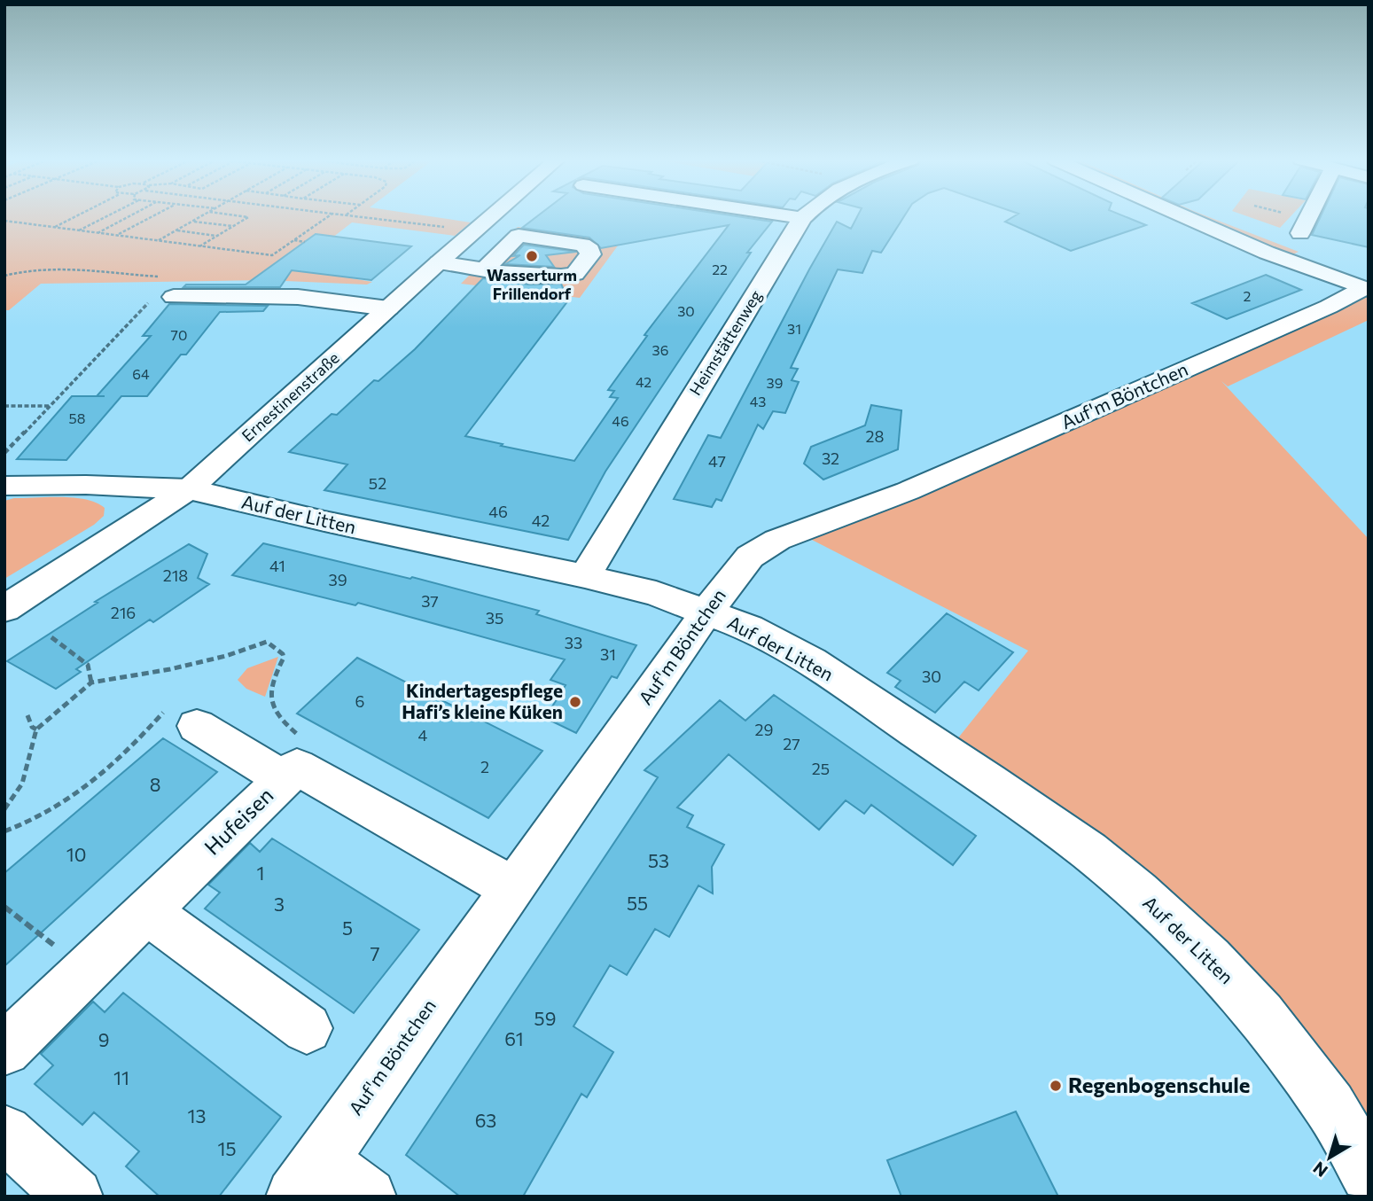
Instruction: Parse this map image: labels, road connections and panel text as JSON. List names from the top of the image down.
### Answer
{
  "streets": {
    "street": [
      "Heimstättenweg",
      "Auf'm Böntchen",
      "Ernestinenstraße",
      "Auf der Litten",
      "Hufeisen"
    ]
  },
  "crossings": [
    ["Heimstättenweg", "Auf der Litten"],
    ["Auf'm Böntchen", "Auf der Litten"],
    ["Auf'm Böntchen", "Hufeisen"],
    ["Ernestinenstraße", "Auf der Litten"]
  ],
  "places": ["Wasserturm Frillendorf", "Kindertagespflege Hafi’s kleine Küken", "Regenbogenschule"],
  "house_numbers": [
    "22",
    "2",
    "30",
    "31",
    "70",
    "36",
    "64",
    "42",
    "39",
    "43",
    "58",
    "46",
    "28",
    "32",
    "47",
    "52",
    "46",
    "42",
    "41",
    "218",
    "39",
    "37",
    "216",
    "35",
    "33",
    "31",
    "30",
    "6",
    "29",
    "4",
    "27",
    "2",
    "25",
    "8",
    "10",
    "53",
    "1",
    "55",
    "3",
    "5",
    "7",
    "59",
    "61",
    "9",
    "11",
    "13",
    "63",
    "15"
  ],
  "north": "bottom left"
}
